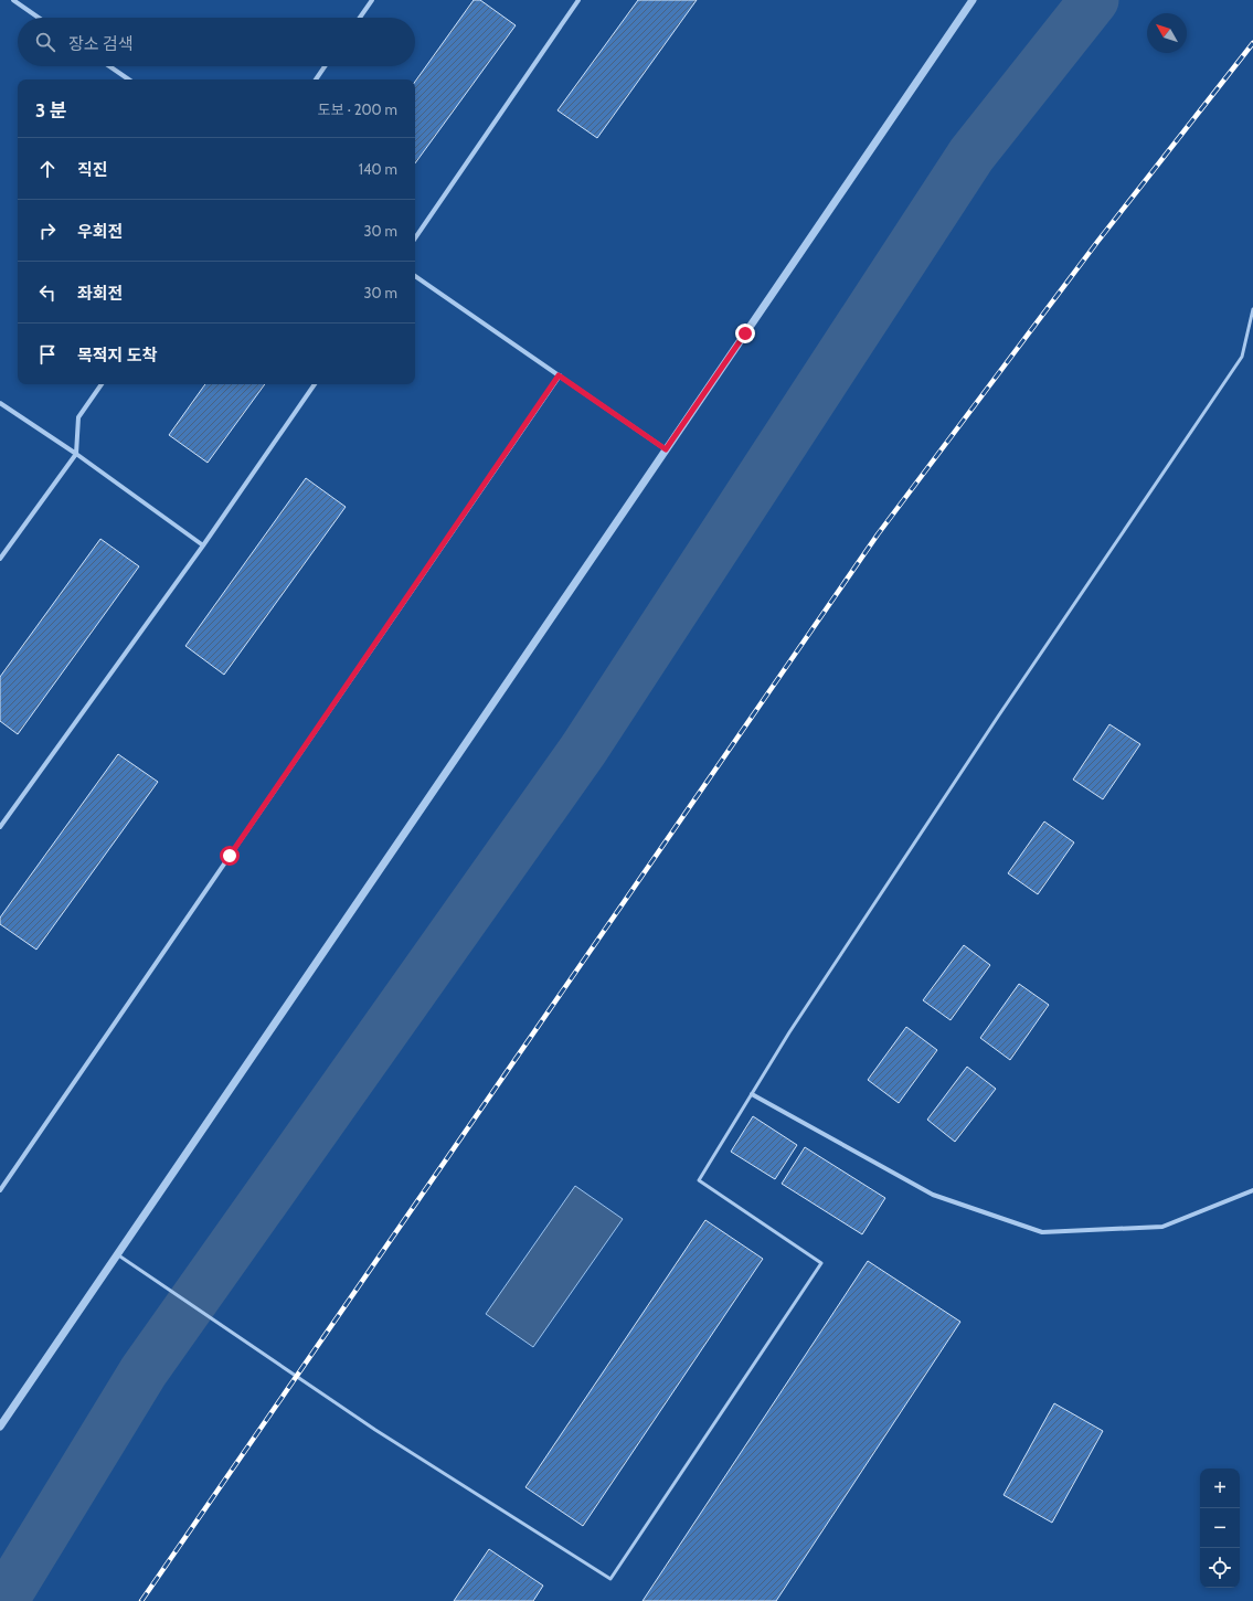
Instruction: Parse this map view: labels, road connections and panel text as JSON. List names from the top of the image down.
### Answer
{
  "north": "top left",
  "page": {
    "search": "장소 검색",
    "heading": ["3 분", "도보 · 200 m"],
    "list": [
      ["직진", "140 m"],
      ["우회전", "30 m"],
      ["좌회전", "30 m"],
      "목적지 도착"
    ],
    "map_buttons": ["+", "−"]
  }
}
